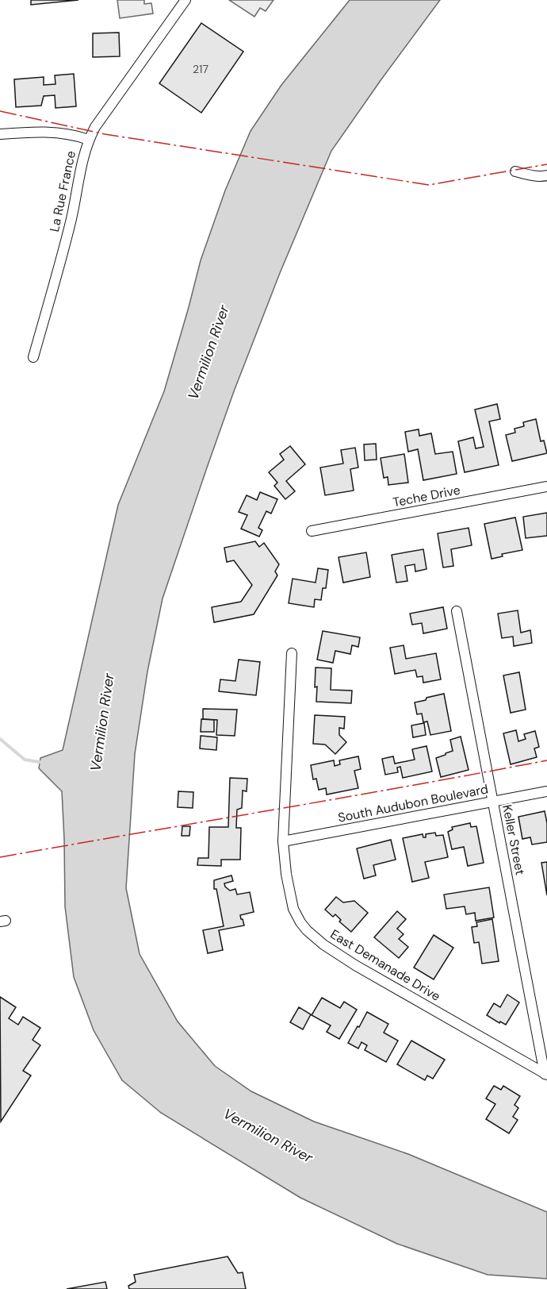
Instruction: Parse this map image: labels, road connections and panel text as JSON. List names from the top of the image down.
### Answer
{
  "streets": {
    "street": [
      "La Rue France",
      "Teche Drive",
      "South Audubon Boulevard",
      "Keller Street",
      "East Demanade Drive"
    ]
  },
  "crossings": [
    ["South Audubon Boulevard", "Keller Street"],
    ["South Audubon Boulevard", "East Demanade Drive"],
    ["Keller Street", "East Demanade Drive"]
  ],
  "water": ["Vermilion River"],
  "house_numbers": ["217"]
}
